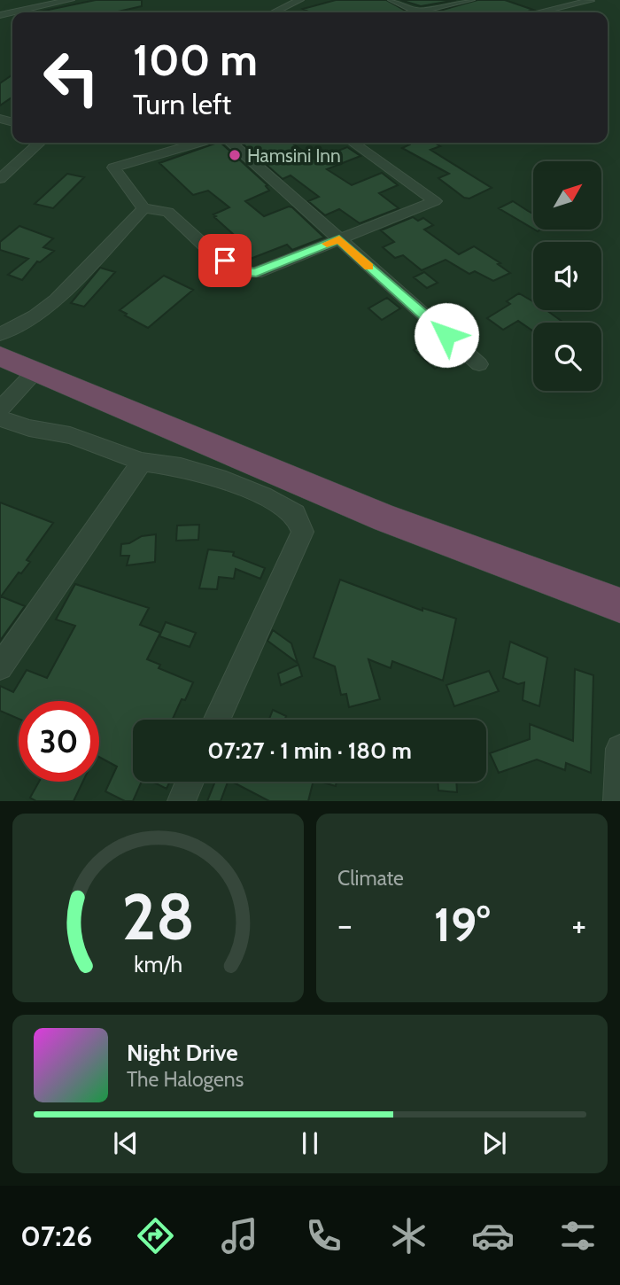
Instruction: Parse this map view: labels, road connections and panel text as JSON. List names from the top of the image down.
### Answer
{
  "places": ["Hamsini Inn"],
  "north": "top right",
  "page": {
    "turn": ["100 m", "Turn left"],
    "limit": "30",
    "trip": "07:27 · 1 min · 180 m",
    "tile": "Climate",
    "heat": ["−", "19°", "+"],
    "song": ["Night Drive", "The Halogens"],
    "tabs": "07:26",
    "gauge": ["28", "km/h"]
  }
}
